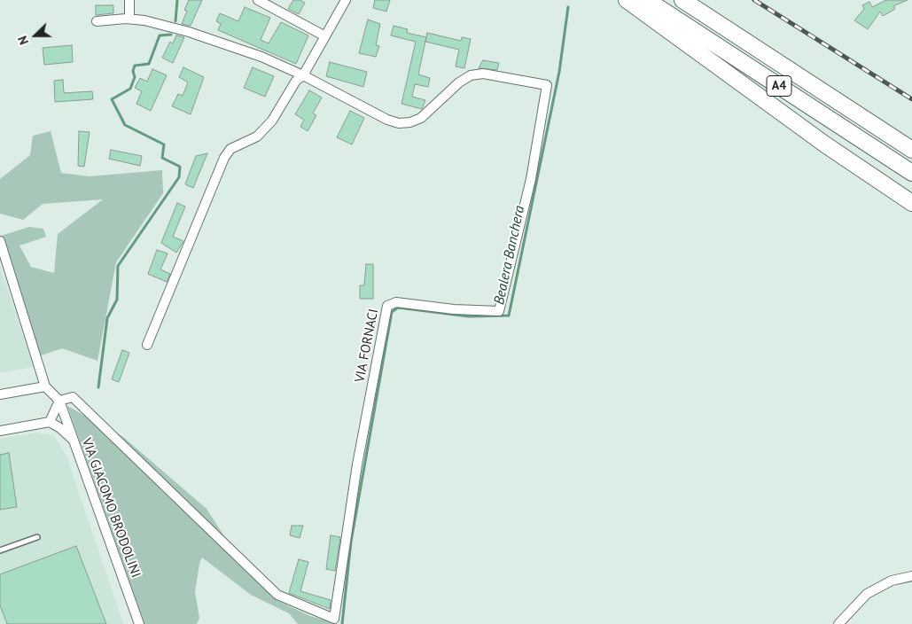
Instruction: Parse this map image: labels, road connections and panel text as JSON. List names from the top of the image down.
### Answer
{
  "streets": {
    "highway": ["A4"],
    "street": ["VIA FORNACI", "VIA GIACOMO BRODOLINI"]
  },
  "crossings": [
    ["VIA FORNACI", "VIA GIACOMO BRODOLINI"]
  ],
  "water": ["Bealera Banchera"],
  "north": "left"
}
